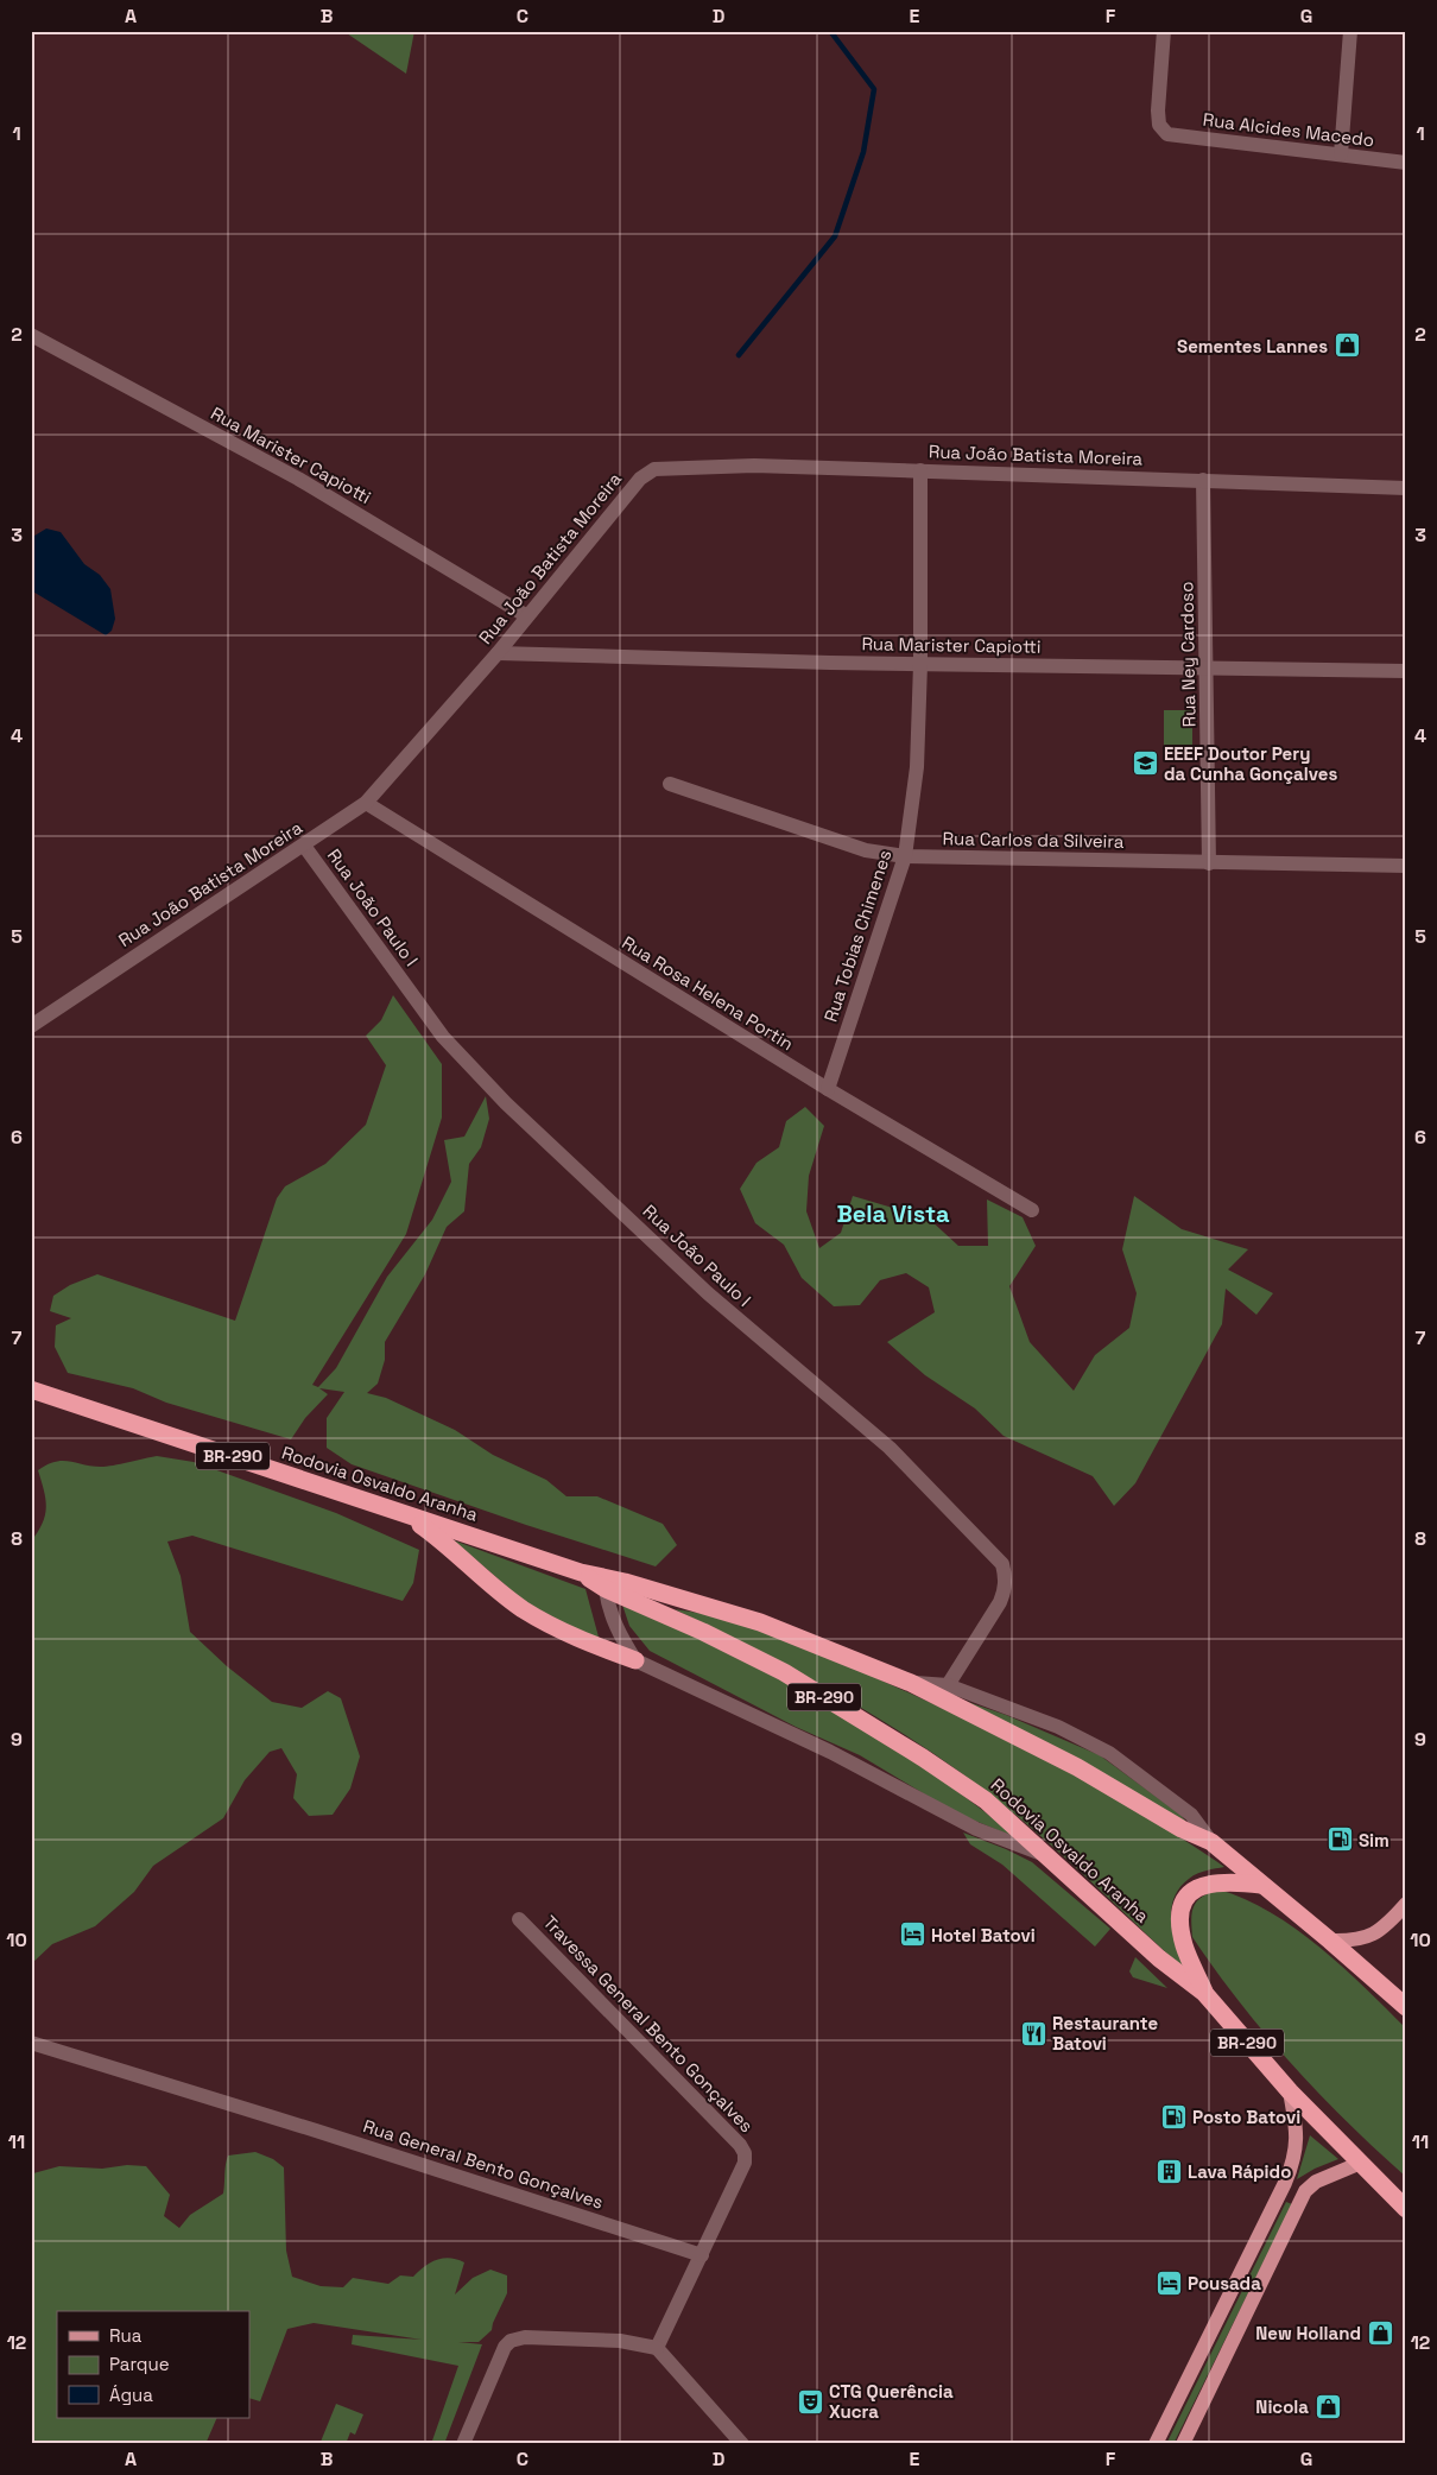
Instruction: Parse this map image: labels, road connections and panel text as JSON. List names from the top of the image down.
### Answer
{
  "streets": {
    "highway": ["BR-290", "Rodovia Osvaldo Aranha"],
    "street": [
      "Rua Alcides Macedo",
      "Rua Marister Capiotti",
      "Rua João Batista Moreira",
      "Rua Ney Cardoso",
      "Rua Carlos da Silveira",
      "Rua João Paulo I",
      "Rua Tobias Chimenes",
      "Rua Rosa Helena Portin",
      "Travessa General Bento Gonçalves",
      "Rua General Bento Gonçalves"
    ]
  },
  "crossings": [
    ["Rua Marister Capiotti", "Rua João Batista Moreira"],
    ["Rua Marister Capiotti", "Rua Ney Cardoso"],
    ["Rua Marister Capiotti", "Rua Tobias Chimenes"],
    ["Rua João Batista Moreira", "Rua Ney Cardoso"],
    ["Rua João Batista Moreira", "Rua João Paulo I"],
    ["Rua João Batista Moreira", "Rua Tobias Chimenes"],
    ["Rua João Batista Moreira", "Rua Rosa Helena Portin"],
    ["Rua Ney Cardoso", "Rua Carlos da Silveira"],
    ["Rua Carlos da Silveira", "Rua Tobias Chimenes"],
    ["Rua Tobias Chimenes", "Rua Rosa Helena Portin"],
    ["BR-290", "Rodovia Osvaldo Aranha"],
    ["Travessa General Bento Gonçalves", "Rua General Bento Gonçalves"]
  ],
  "districts": ["Bela Vista"],
  "places": {
    "shop": ["Sementes Lannes", "New Holland", "Nicola"],
    "school or university": ["EEEF Doutor Pery da Cunha Gonçalves"],
    "fuel station": ["Sim", "Posto Batovi"],
    "hotel": ["Hotel Batovi", "Pousada"],
    "restaurant": ["Restaurante Batovi"],
    "building": ["Lava Rápido"],
    "theatre": ["CTG Querência Xucra"]
  },
  "legend": ["Rua", "Parque", "Água"],
  "grid": {
    "columns": [
      "A",
      "B",
      "C",
      "D",
      "E",
      "F",
      "G"
    ],
    "rows": [
      "1",
      "2",
      "3",
      "4",
      "5",
      "6",
      "7",
      "8",
      "9",
      "10",
      "11",
      "12"
    ]
  }
}
